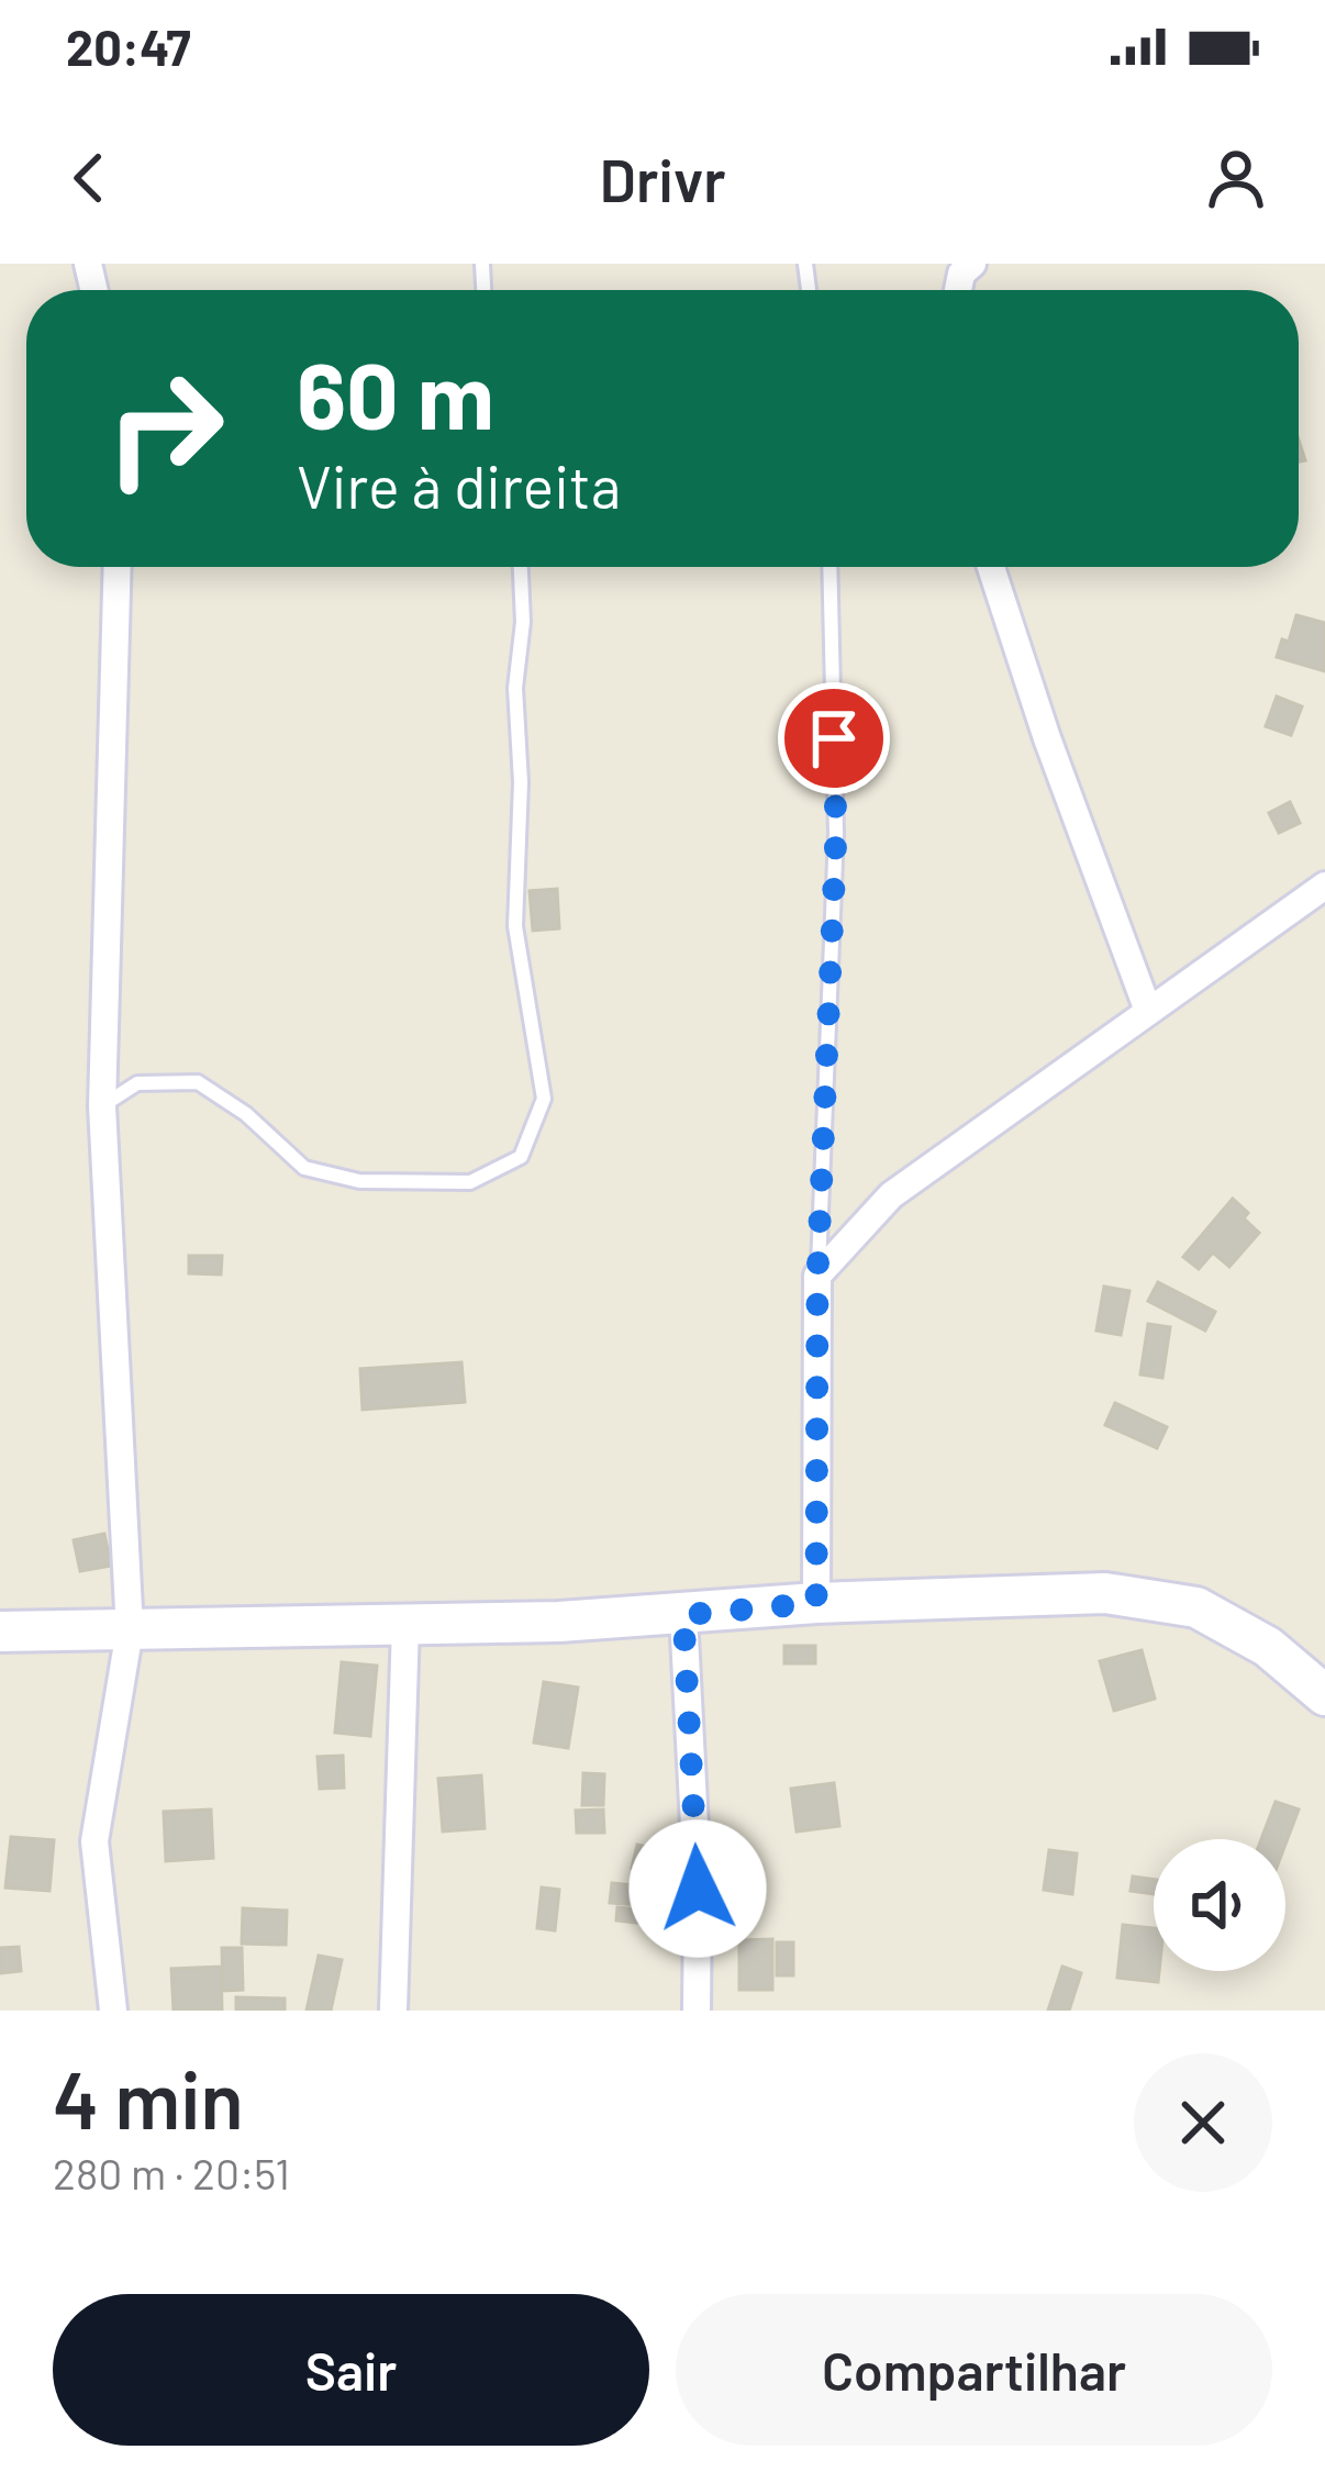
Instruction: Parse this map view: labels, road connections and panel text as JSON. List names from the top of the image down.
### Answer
{
  "page": {
    "status": "20:47",
    "header": "Drivr",
    "turn": ["60 m", "Vire à direita"],
    "heading": ["4 min", "280 m · 20:51"],
    "buttons": ["Sair", "Compartilhar"]
  }
}
